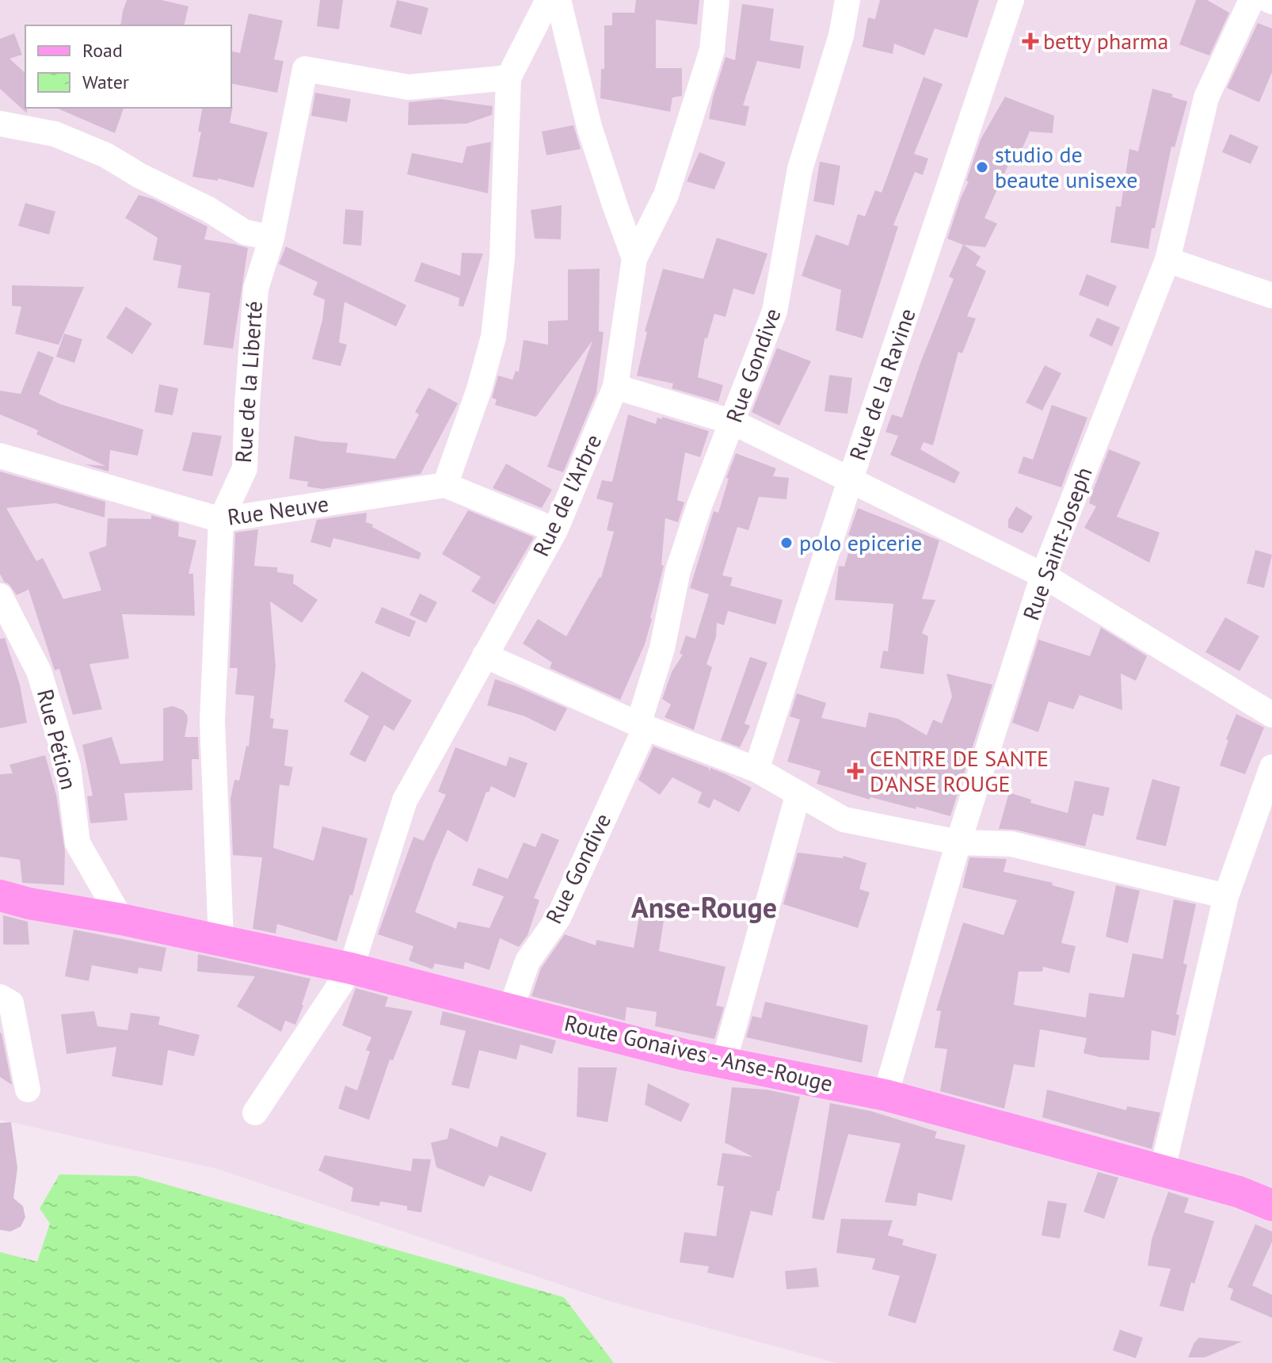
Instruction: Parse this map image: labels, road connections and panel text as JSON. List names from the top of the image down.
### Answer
{
  "streets": {
    "main road": ["Route Gonaives - Anse-Rouge"],
    "street": [
      "Rue Gondive",
      "Rue de la Liberté",
      "Rue de la Ravine",
      "Rue de l'Arbre",
      "Rue Neuve",
      "Rue Saint-Joseph",
      "Rue Pétion"
    ]
  },
  "crossings": [
    ["Rue Gondive", "Route Gonaives - Anse-Rouge"],
    ["Rue de la Liberté", "Rue Neuve"],
    ["Rue de la Liberté", "Route Gonaives - Anse-Rouge"],
    ["Rue de l'Arbre", "Route Gonaives - Anse-Rouge"],
    ["Rue Saint-Joseph", "Route Gonaives - Anse-Rouge"],
    ["Rue Pétion", "Route Gonaives - Anse-Rouge"]
  ],
  "districts": ["Anse-Rouge"],
  "places": {
    "health": ["betty pharma", "CENTRE DE SANTE D'ANSE ROUGE"],
    "other": ["studio de beaute unisexe", "polo epicerie"]
  },
  "legend": ["Road", "Water"]
}
